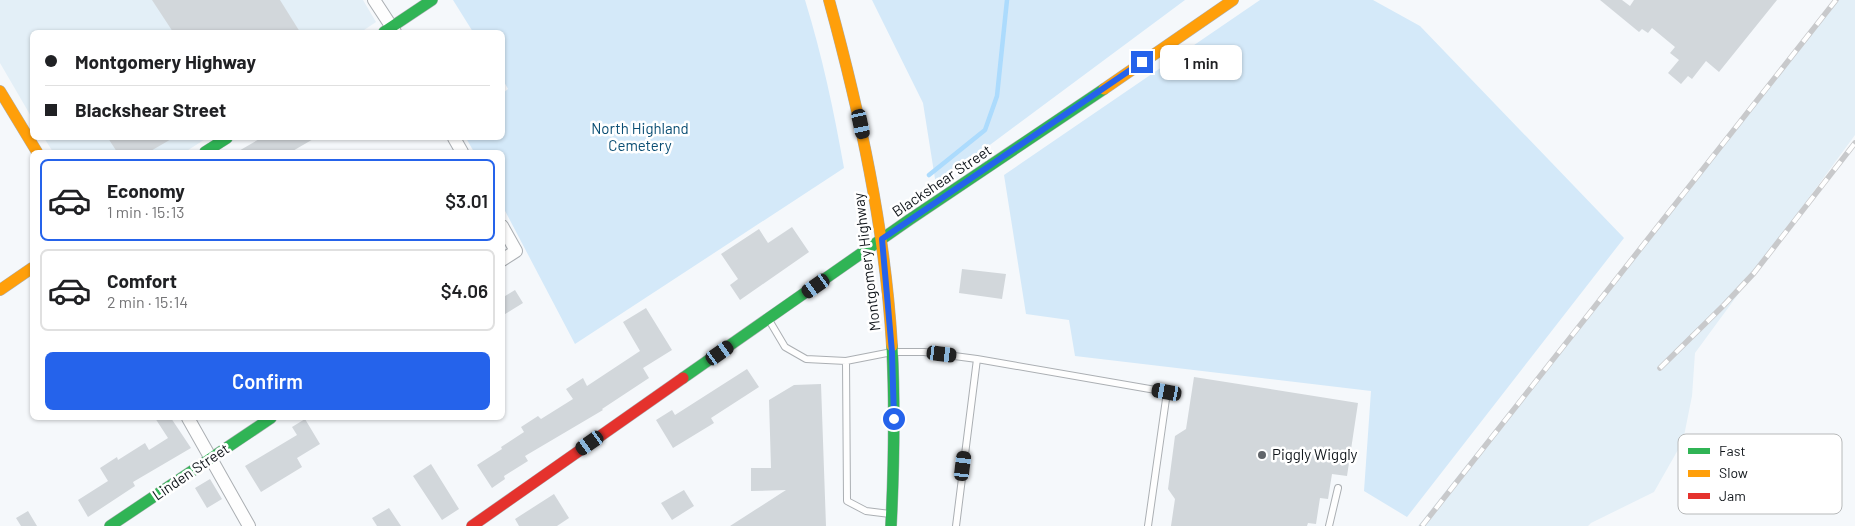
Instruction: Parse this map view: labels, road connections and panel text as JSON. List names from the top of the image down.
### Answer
{
  "streets": {
    "street": ["Blackshear Street", "Montgomery Highway", "Linden Street"]
  },
  "crossings": [
    ["Blackshear Street", "Montgomery Highway"]
  ],
  "parks": ["North Highland Cemetery"],
  "places": ["Piggly Wiggly"],
  "legend": ["Fast", "Slow", "Jam"],
  "page": {
    "banner": ["Montgomery Highway", "Blackshear Street"],
    "bubble": "1 min",
    "list": [
      {
        "name": "Economy",
        "note": "1 min · 15:13",
        "value": "$3.01"
      },
      {
        "name": "Comfort",
        "note": "2 min · 15:14",
        "value": "$4.06"
      }
    ],
    "buttons": "Confirm"
  }
}
